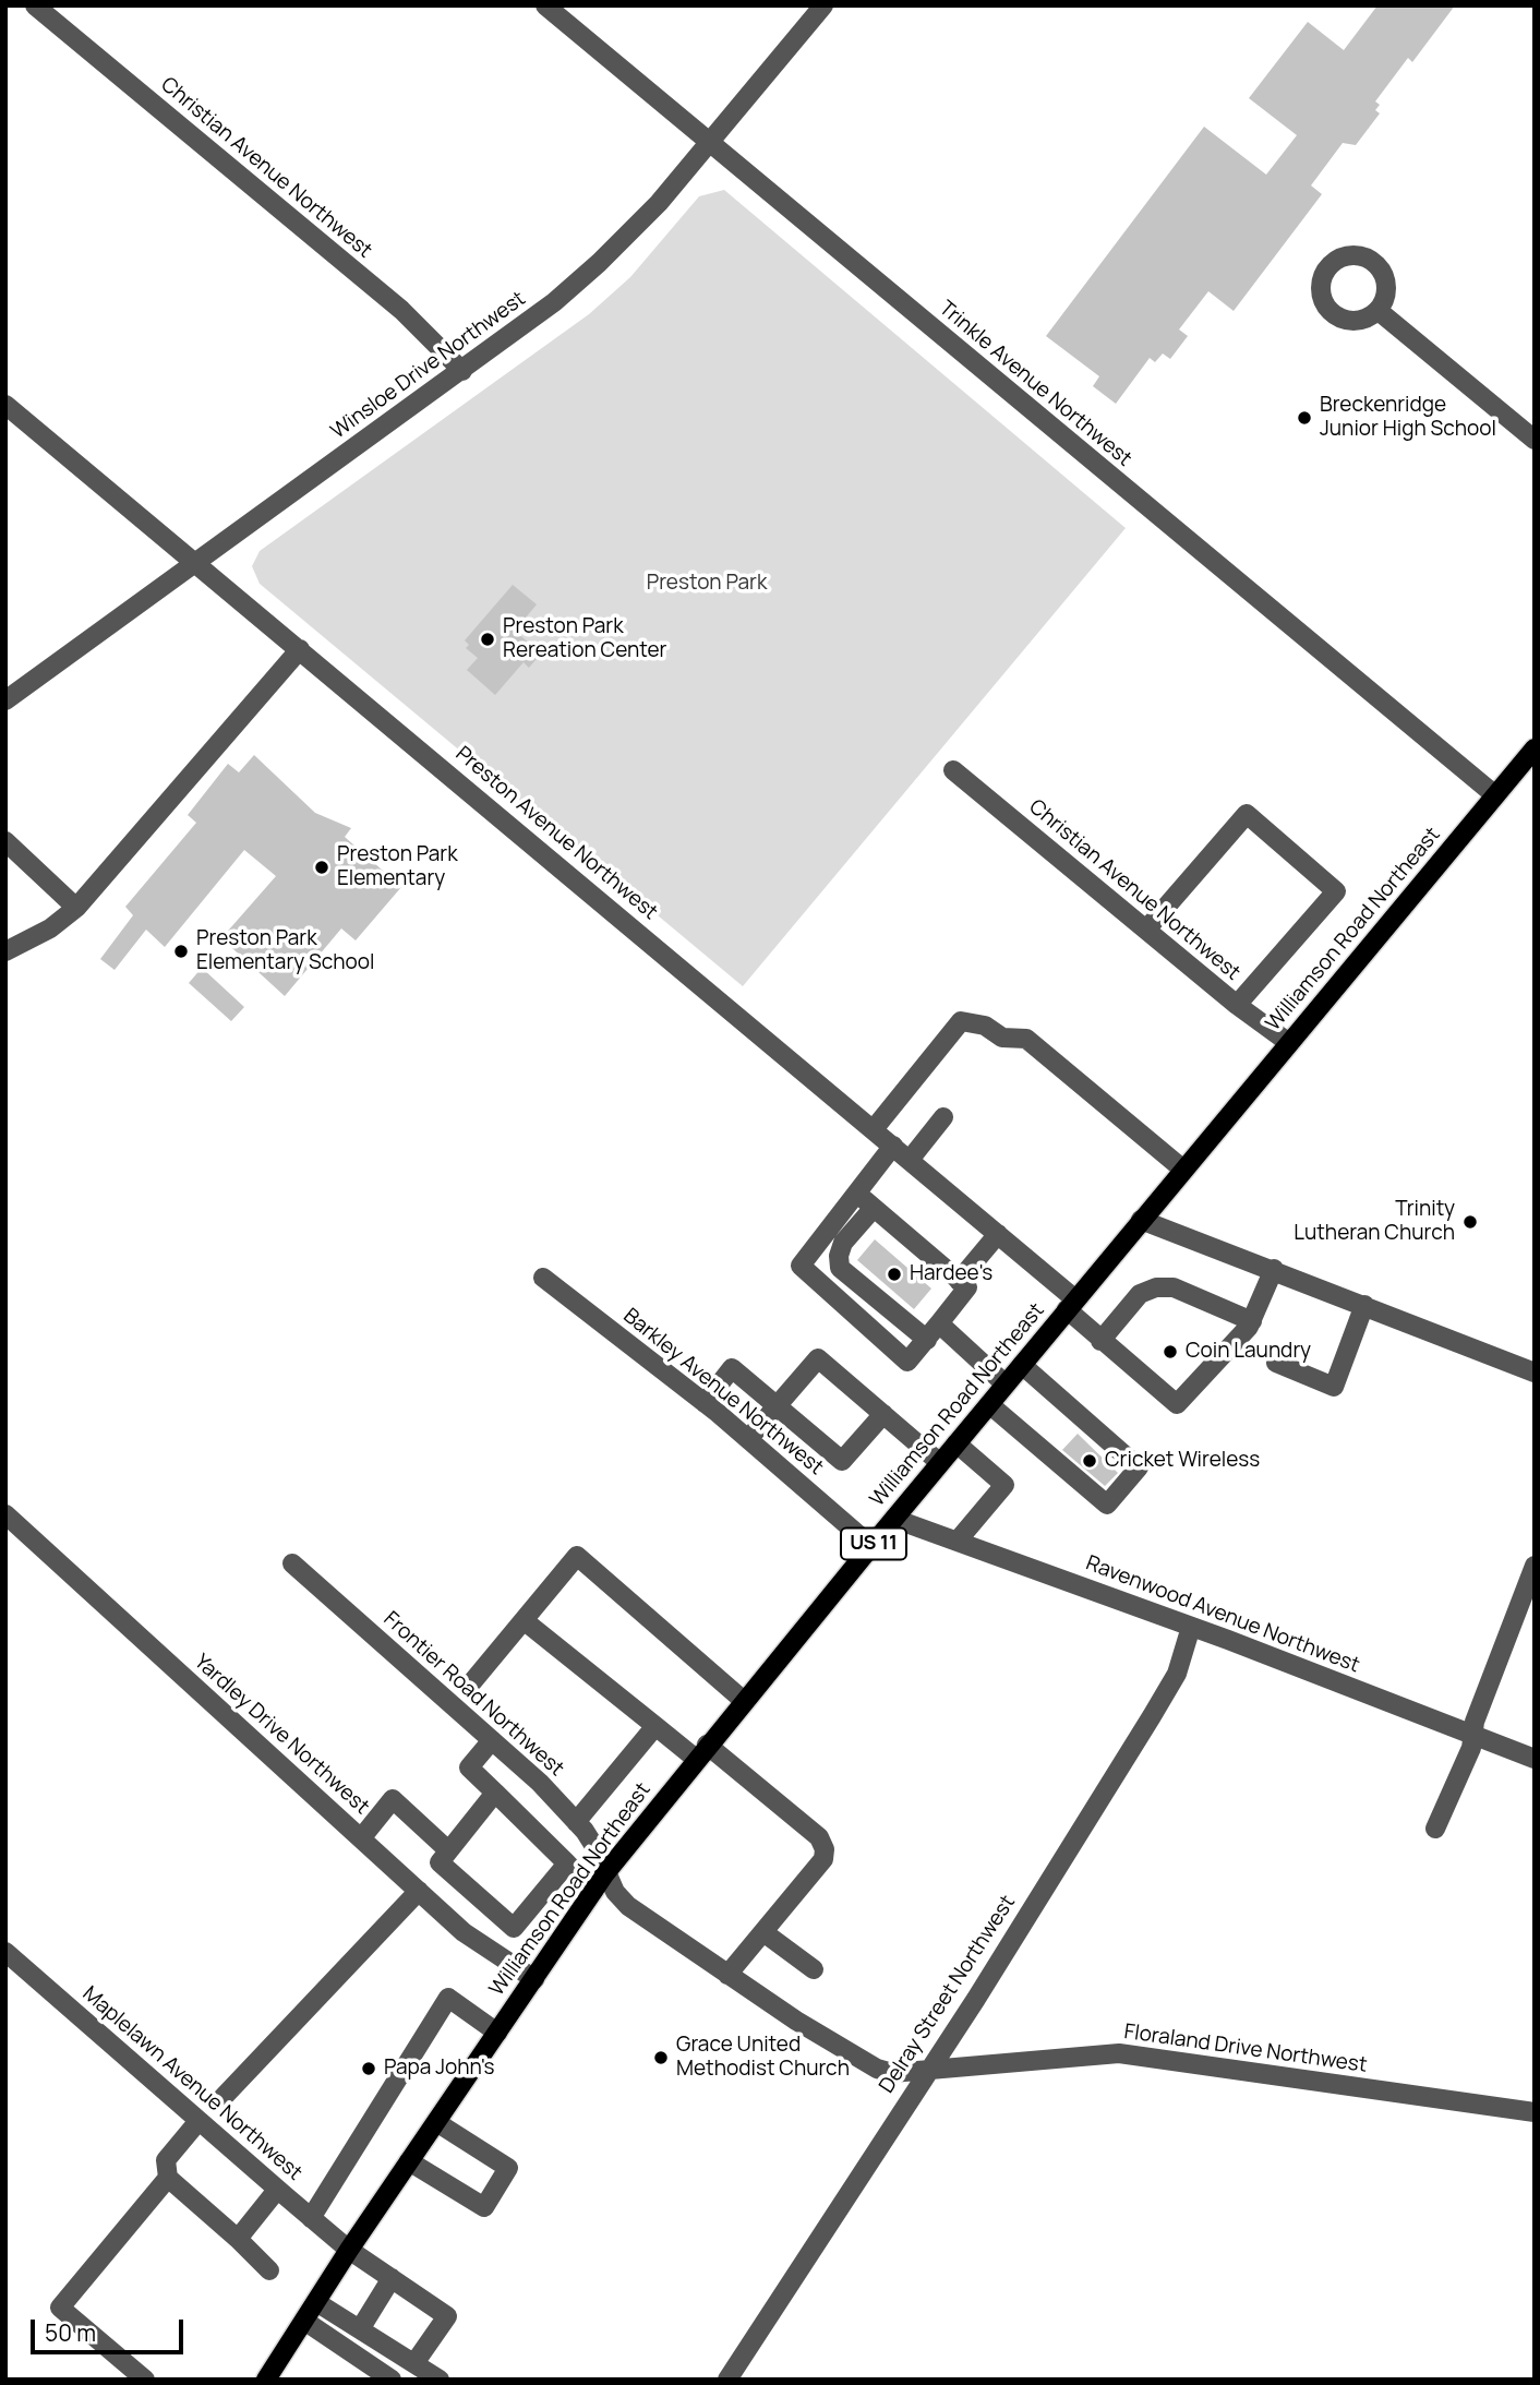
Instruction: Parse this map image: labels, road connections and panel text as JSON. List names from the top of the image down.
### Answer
{
  "streets": {
    "main road": ["Williamson Road Northeast", "US 11"],
    "street": [
      "Christian Avenue Northwest",
      "Winsloe Drive Northwest",
      "Trinkle Avenue Northwest",
      "Preston Avenue Northwest",
      "Barkley Avenue Northwest",
      "Ravenwood Avenue Northwest",
      "Frontier Road Northwest",
      "Yardley Drive Northwest",
      "Delray Street Northwest",
      "Floraland Drive Northwest",
      "Maplelawn Avenue Northwest"
    ]
  },
  "crossings": [
    ["Christian Avenue Northwest", "Winsloe Drive Northwest"],
    ["Christian Avenue Northwest", "Williamson Road Northeast"],
    ["Winsloe Drive Northwest", "Trinkle Avenue Northwest"],
    ["Winsloe Drive Northwest", "Preston Avenue Northwest"],
    ["Trinkle Avenue Northwest", "Williamson Road Northeast"],
    ["Preston Avenue Northwest", "Williamson Road Northeast"],
    ["Williamson Road Northeast", "Barkley Avenue Northwest"],
    ["Williamson Road Northeast", "Ravenwood Avenue Northwest"],
    ["Williamson Road Northeast", "Frontier Road Northwest"],
    ["Williamson Road Northeast", "Yardley Drive Northwest"],
    ["Williamson Road Northeast", "Floraland Drive Northwest"],
    ["Williamson Road Northeast", "Maplelawn Avenue Northwest"],
    ["Ravenwood Avenue Northwest", "Delray Street Northwest"],
    ["Frontier Road Northwest", "Floraland Drive Northwest"],
    ["Delray Street Northwest", "Floraland Drive Northwest"]
  ],
  "parks": ["Preston Park"],
  "places": [
    "Breckenridge Junior High School",
    "Preston Park Rereation Center",
    "Preston Park Elementary",
    "Preston Park Elementary School",
    "Trinity Lutheran Church",
    "Hardee's",
    "Coin Laundry",
    "Cricket Wireless",
    "Grace United Methodist Church",
    "Papa John's"
  ],
  "scale_bar": "50 m"
}
